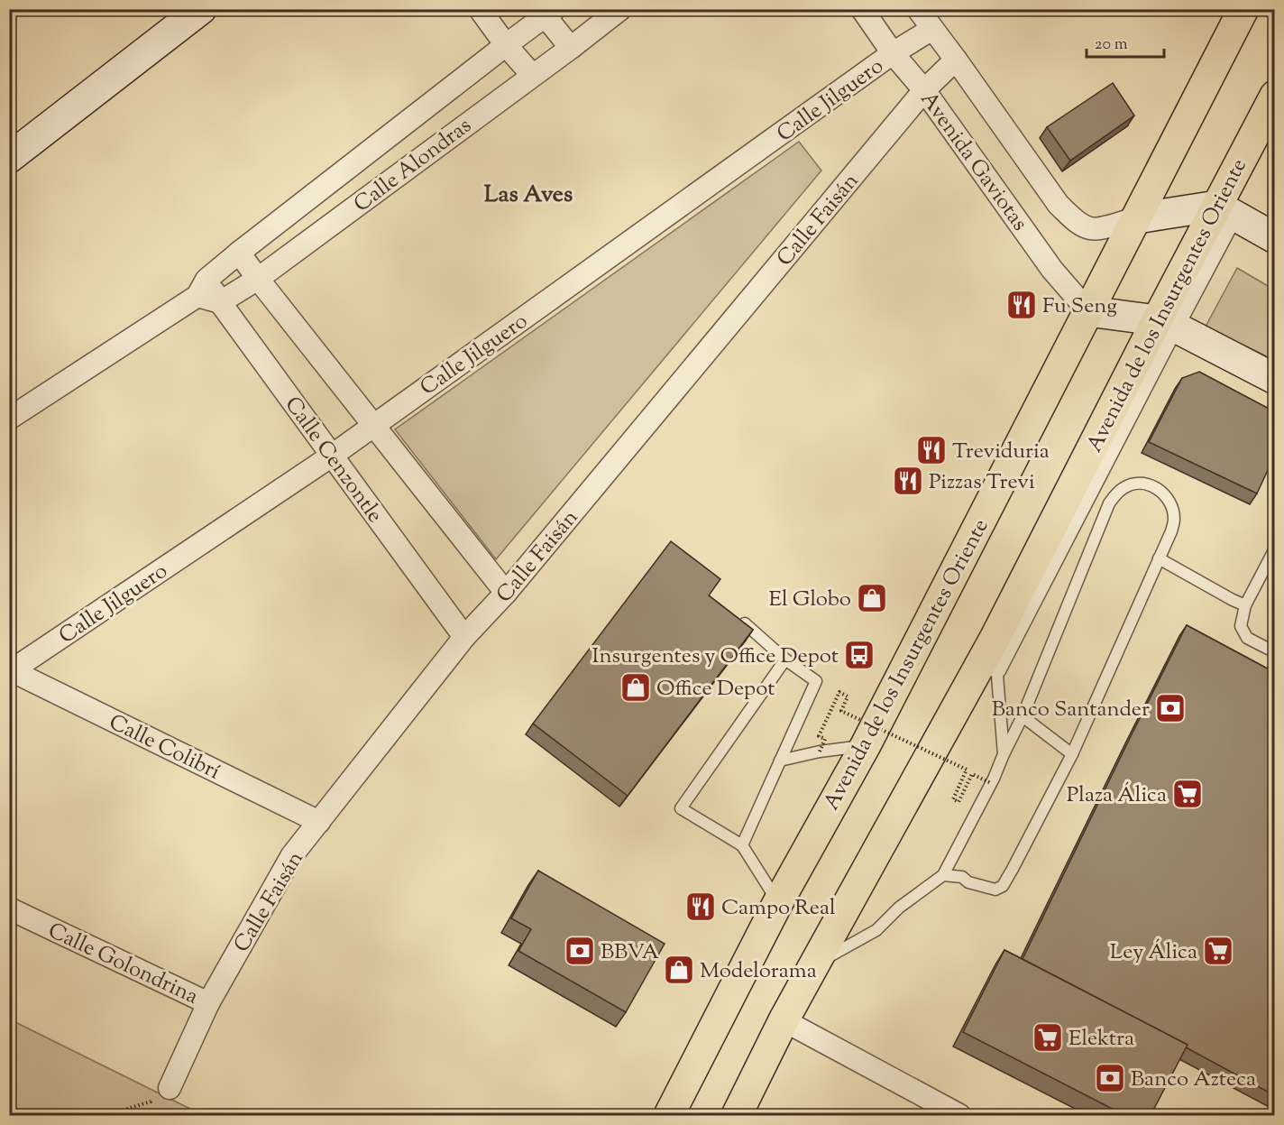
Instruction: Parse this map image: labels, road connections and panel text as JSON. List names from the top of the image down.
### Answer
{
  "streets": {
    "highway": ["Avenida de los Insurgentes Oriente"],
    "street": [
      "Calle Jilguero",
      "Avenida Gaviotas",
      "Calle Alondras",
      "Calle Faisán",
      "Calle Cenzontle",
      "Calle Colibrí",
      "Calle Golondrina"
    ]
  },
  "crossings": [
    ["Calle Jilguero", "Avenida Gaviotas"],
    ["Calle Jilguero", "Calle Cenzontle"],
    ["Calle Jilguero", "Calle Colibrí"],
    ["Avenida Gaviotas", "Calle Faisán"],
    ["Avenida Gaviotas", "Avenida de los Insurgentes Oriente"],
    ["Calle Alondras", "Calle Cenzontle"],
    ["Calle Faisán", "Calle Cenzontle"],
    ["Calle Faisán", "Calle Colibrí"],
    ["Calle Faisán", "Calle Golondrina"]
  ],
  "districts": ["Las Aves"],
  "places": {
    "restaurant": [
      "Fu Seng",
      "Treviduria",
      "Pizzas Trevi",
      "Campo Real"
    ],
    "shop": ["El Globo", "Office Depot", "Modelorama"],
    "bus stop": ["Insurgentes y Office Depot"],
    "bank": ["Banco Santander", "BBVA", "Banco Azteca"],
    "supermarket": ["Plaza Álica", "Ley Álica", "Elektra"]
  },
  "scale_bar": "20 m"
}
